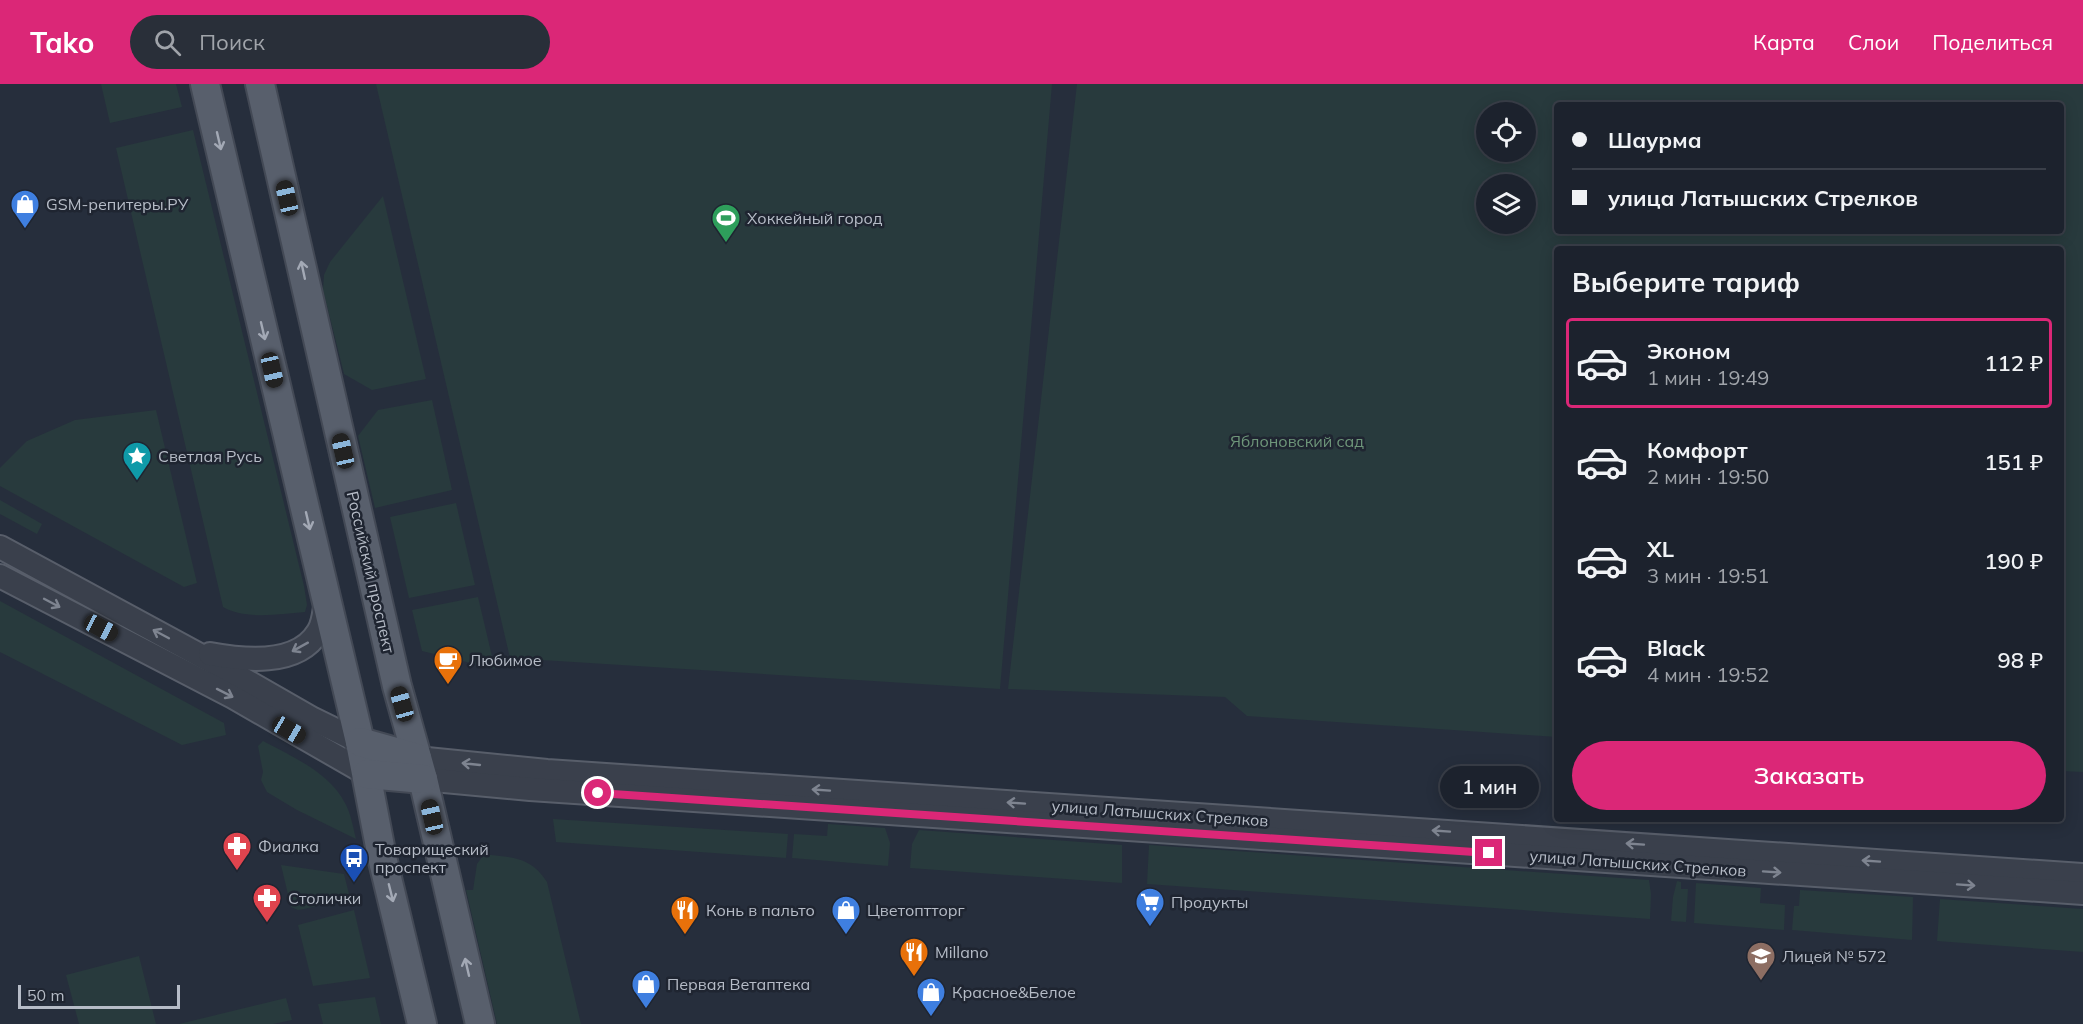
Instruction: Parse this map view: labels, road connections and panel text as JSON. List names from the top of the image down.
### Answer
{
  "streets": {
    "main road": ["Российский проспект", "улица Латышских Стрелков"]
  },
  "crossings": [
    ["Российский проспект", "улица Латышских Стрелков"]
  ],
  "parks": ["Яблоновский сад"],
  "places": {
    "shop": [
      "GSM-репитеры.РУ",
      "Цветоптторг",
      "Первая Ветаптека",
      "Красное&Белое"
    ],
    "sports": ["Хоккейный город"],
    "place": ["Светлая Русь"],
    "cafe": ["Любимое"],
    "pharmacy": ["Фиалка", "Столички"],
    "bus stop": ["Товарищеский проспект"],
    "supermarket": ["Продукты"],
    "restaurant": ["Конь в пальто", "Millano"],
    "school or university": ["Лицей № 572"]
  },
  "scale_bar": "50 m",
  "page": {
    "header": "Tako",
    "search": "Поиск",
    "nav": ["Карта", "Слои", "Поделиться"],
    "banner": ["Шаурма", "улица Латышских Стрелков"],
    "heading": "Выберите тариф",
    "list": [
      {
        "name": "Эконом",
        "note": "1 мин · 19:49",
        "value": "112 ₽"
      },
      {
        "name": "Комфорт",
        "note": "2 мин · 19:50",
        "value": "151 ₽"
      },
      {
        "name": "XL",
        "note": "3 мин · 19:51",
        "value": "190 ₽"
      },
      {
        "name": "Black",
        "note": "4 мин · 19:52",
        "value": "98 ₽"
      }
    ],
    "buttons": "Заказать",
    "bubble": "1 мин",
    "scale": "50 m"
  }
}
